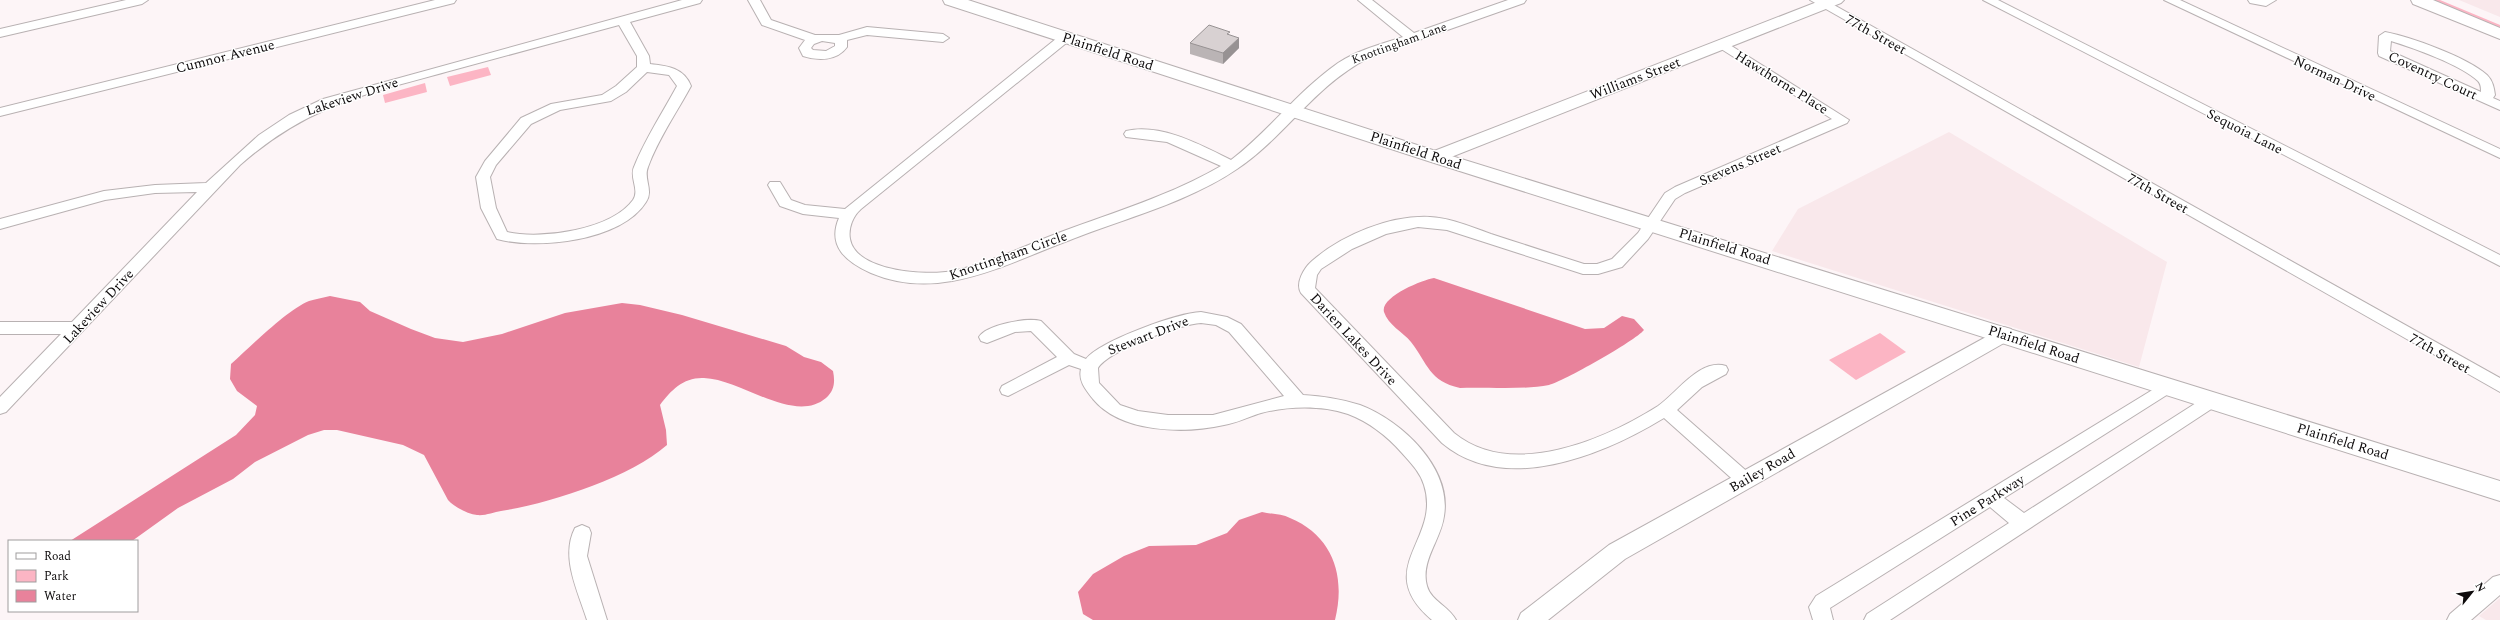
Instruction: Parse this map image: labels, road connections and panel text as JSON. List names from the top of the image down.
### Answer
{
  "streets": {
    "main road": ["Plainfield Road"],
    "street": [
      "77th Street",
      "Knottingham Lane",
      "Cumnor Avenue",
      "Coventry Court",
      "Williams Street",
      "Norman Drive",
      "Hawthorne Place",
      "Lakeview Drive",
      "Sequoia Lane",
      "Stevens Street",
      "Knottingham Circle",
      "Stewart Drive",
      "Darien Lakes Drive",
      "Bailey Road",
      "Pine Parkway"
    ]
  },
  "crossings": [
    ["77th Street", "Williams Street"],
    ["Knottingham Lane", "Plainfield Road"],
    ["Knottingham Lane", "Knottingham Circle"],
    ["Plainfield Road", "Williams Street"],
    ["Plainfield Road", "Stevens Street"],
    ["Plainfield Road", "Knottingham Circle"],
    ["Plainfield Road", "Darien Lakes Drive"],
    ["Plainfield Road", "Bailey Road"],
    ["Plainfield Road", "Pine Parkway"],
    ["Williams Street", "Hawthorne Place"],
    ["Hawthorne Place", "Stevens Street"],
    ["Stevens Street", "Darien Lakes Drive"]
  ],
  "legend": ["Road", "Park", "Water"],
  "north": "top right"
}
